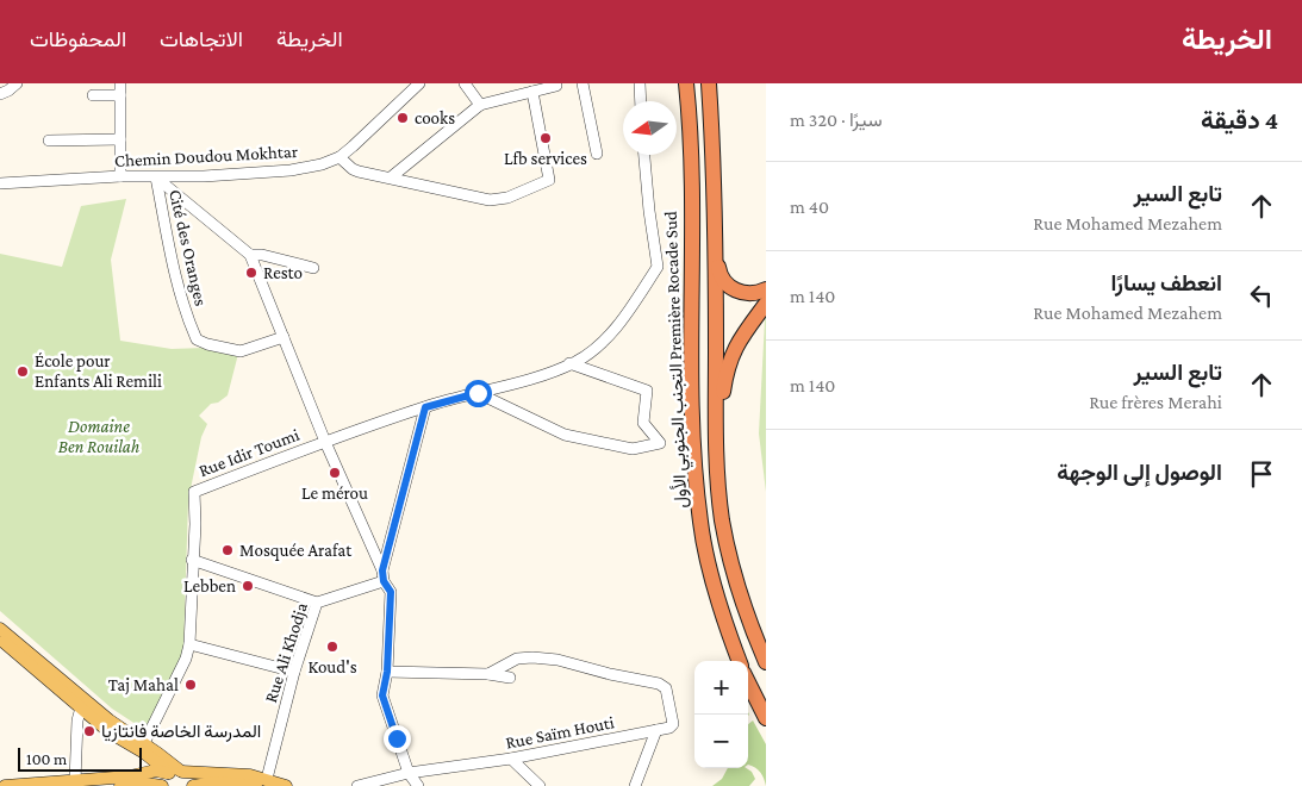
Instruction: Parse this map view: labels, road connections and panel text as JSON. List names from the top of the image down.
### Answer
{
  "streets": {
    "highway": ["التجنب الجنوبي الأول Première Rocade Sud"],
    "street": [
      "Chemin Doudou Mokhtar",
      "Cité des Oranges",
      "Rue Idir Toumi",
      "Rue Ali Khodja",
      "Rue Saïm Houti"
    ]
  },
  "crossings": [
    ["Chemin Doudou Mokhtar", "Cité des Oranges"],
    ["Chemin Doudou Mokhtar", "Rue Idir Toumi"],
    ["Cité des Oranges", "Rue Idir Toumi"]
  ],
  "parks": ["Domaine Ben Rouilah"],
  "places": [
    "cooks",
    "Lfb services",
    "Resto",
    "École pour Enfants Ali Remili",
    "Le mérou",
    "Mosquée Arafat",
    "Lebben",
    "Koud's",
    "Taj Mahal",
    "المدرسة الخاصة فانتازيا"
  ],
  "scale_bar": "100 m",
  "north": "left",
  "page": {
    "header": "الخريطة",
    "nav": ["الخريطة", "الاتجاهات", "المحفوظات"],
    "heading": ["4 دقيقة", "سيرًا · 320 m"],
    "list": [
      ["تابع السير", "Rue Mohamed Mezahem", "40 m"],
      ["انعطف يسارًا", "Rue Mohamed Mezahem", "140 m"],
      ["تابع السير", "Rue frères Merahi", "140 m"],
      "الوصول إلى الوجهة"
    ],
    "map_buttons": ["+", "−"],
    "scale": "100 m"
  }
}
